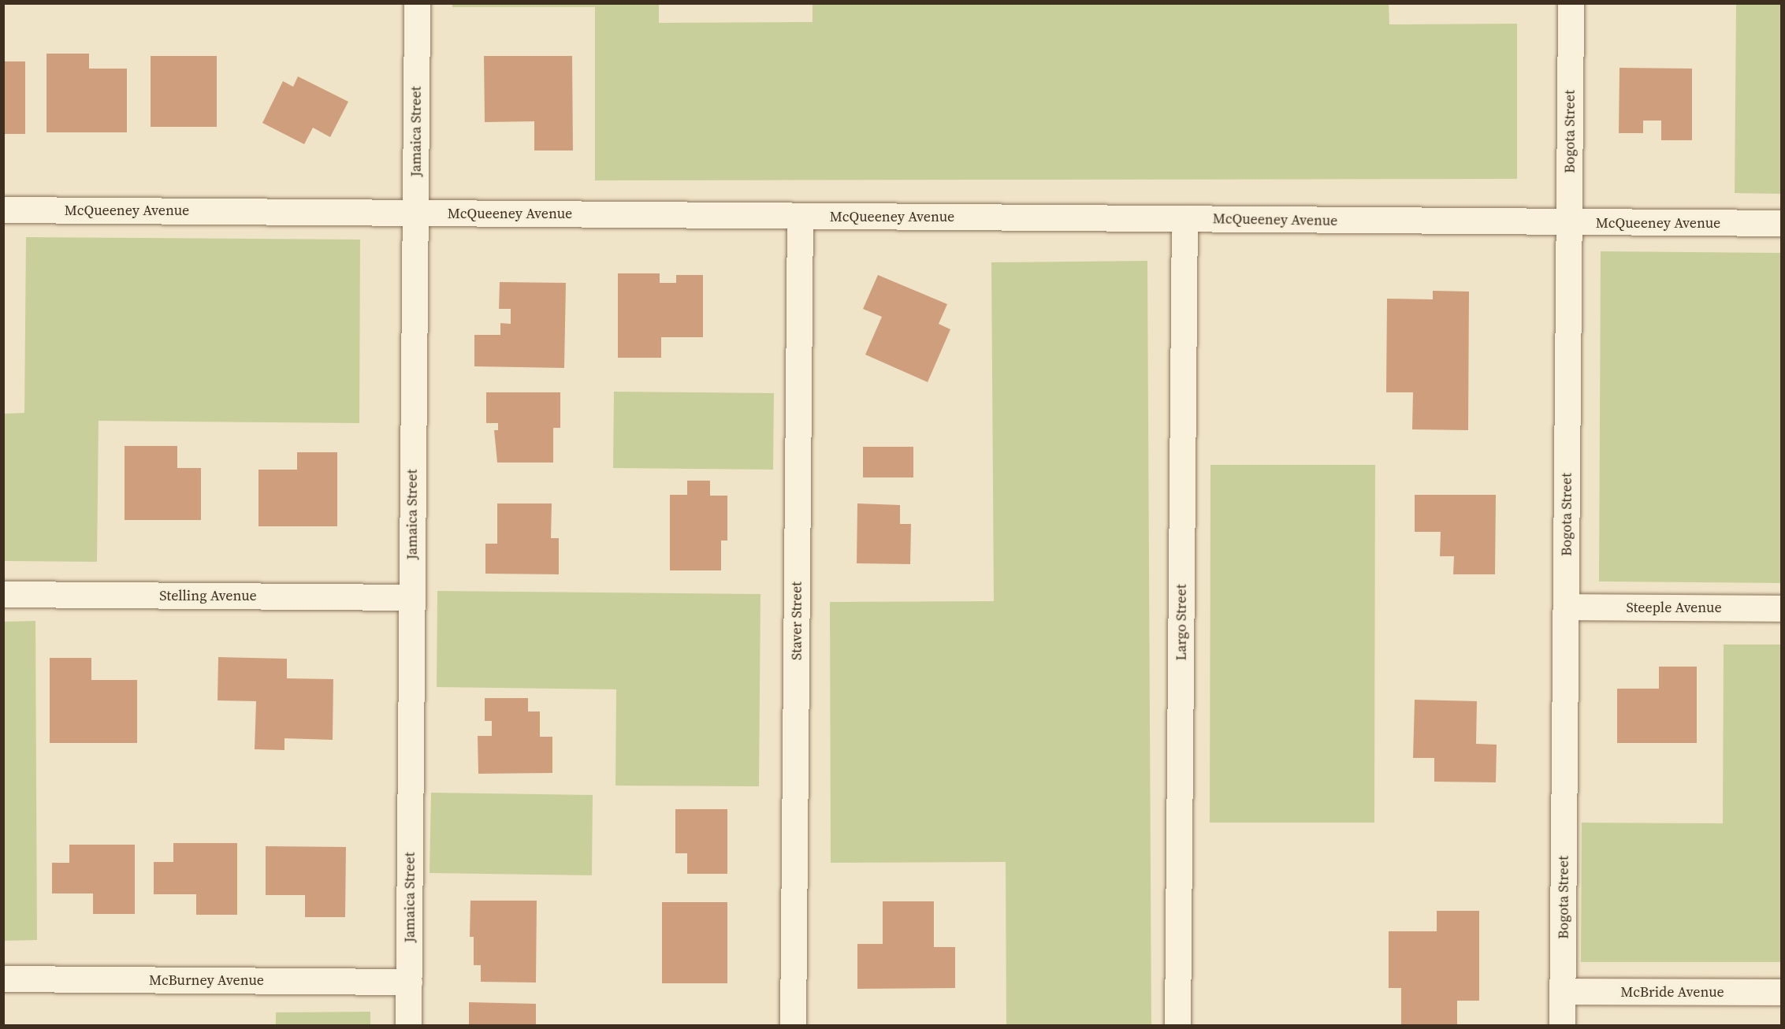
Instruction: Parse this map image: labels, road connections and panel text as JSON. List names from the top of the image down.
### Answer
{
  "streets": {
    "street": [
      "Jamaica Street",
      "Bogota Street",
      "McQueeney Avenue",
      "Stelling Avenue",
      "Steeple Avenue",
      "Staver Street",
      "Largo Street",
      "McBurney Avenue",
      "McBride Avenue"
    ]
  },
  "crossings": [
    ["Jamaica Street", "McQueeney Avenue"],
    ["Jamaica Street", "Stelling Avenue"],
    ["Jamaica Street", "McBurney Avenue"],
    ["Bogota Street", "McQueeney Avenue"],
    ["Bogota Street", "Steeple Avenue"],
    ["Bogota Street", "McBride Avenue"],
    ["McQueeney Avenue", "Staver Street"],
    ["McQueeney Avenue", "Largo Street"]
  ]
}
